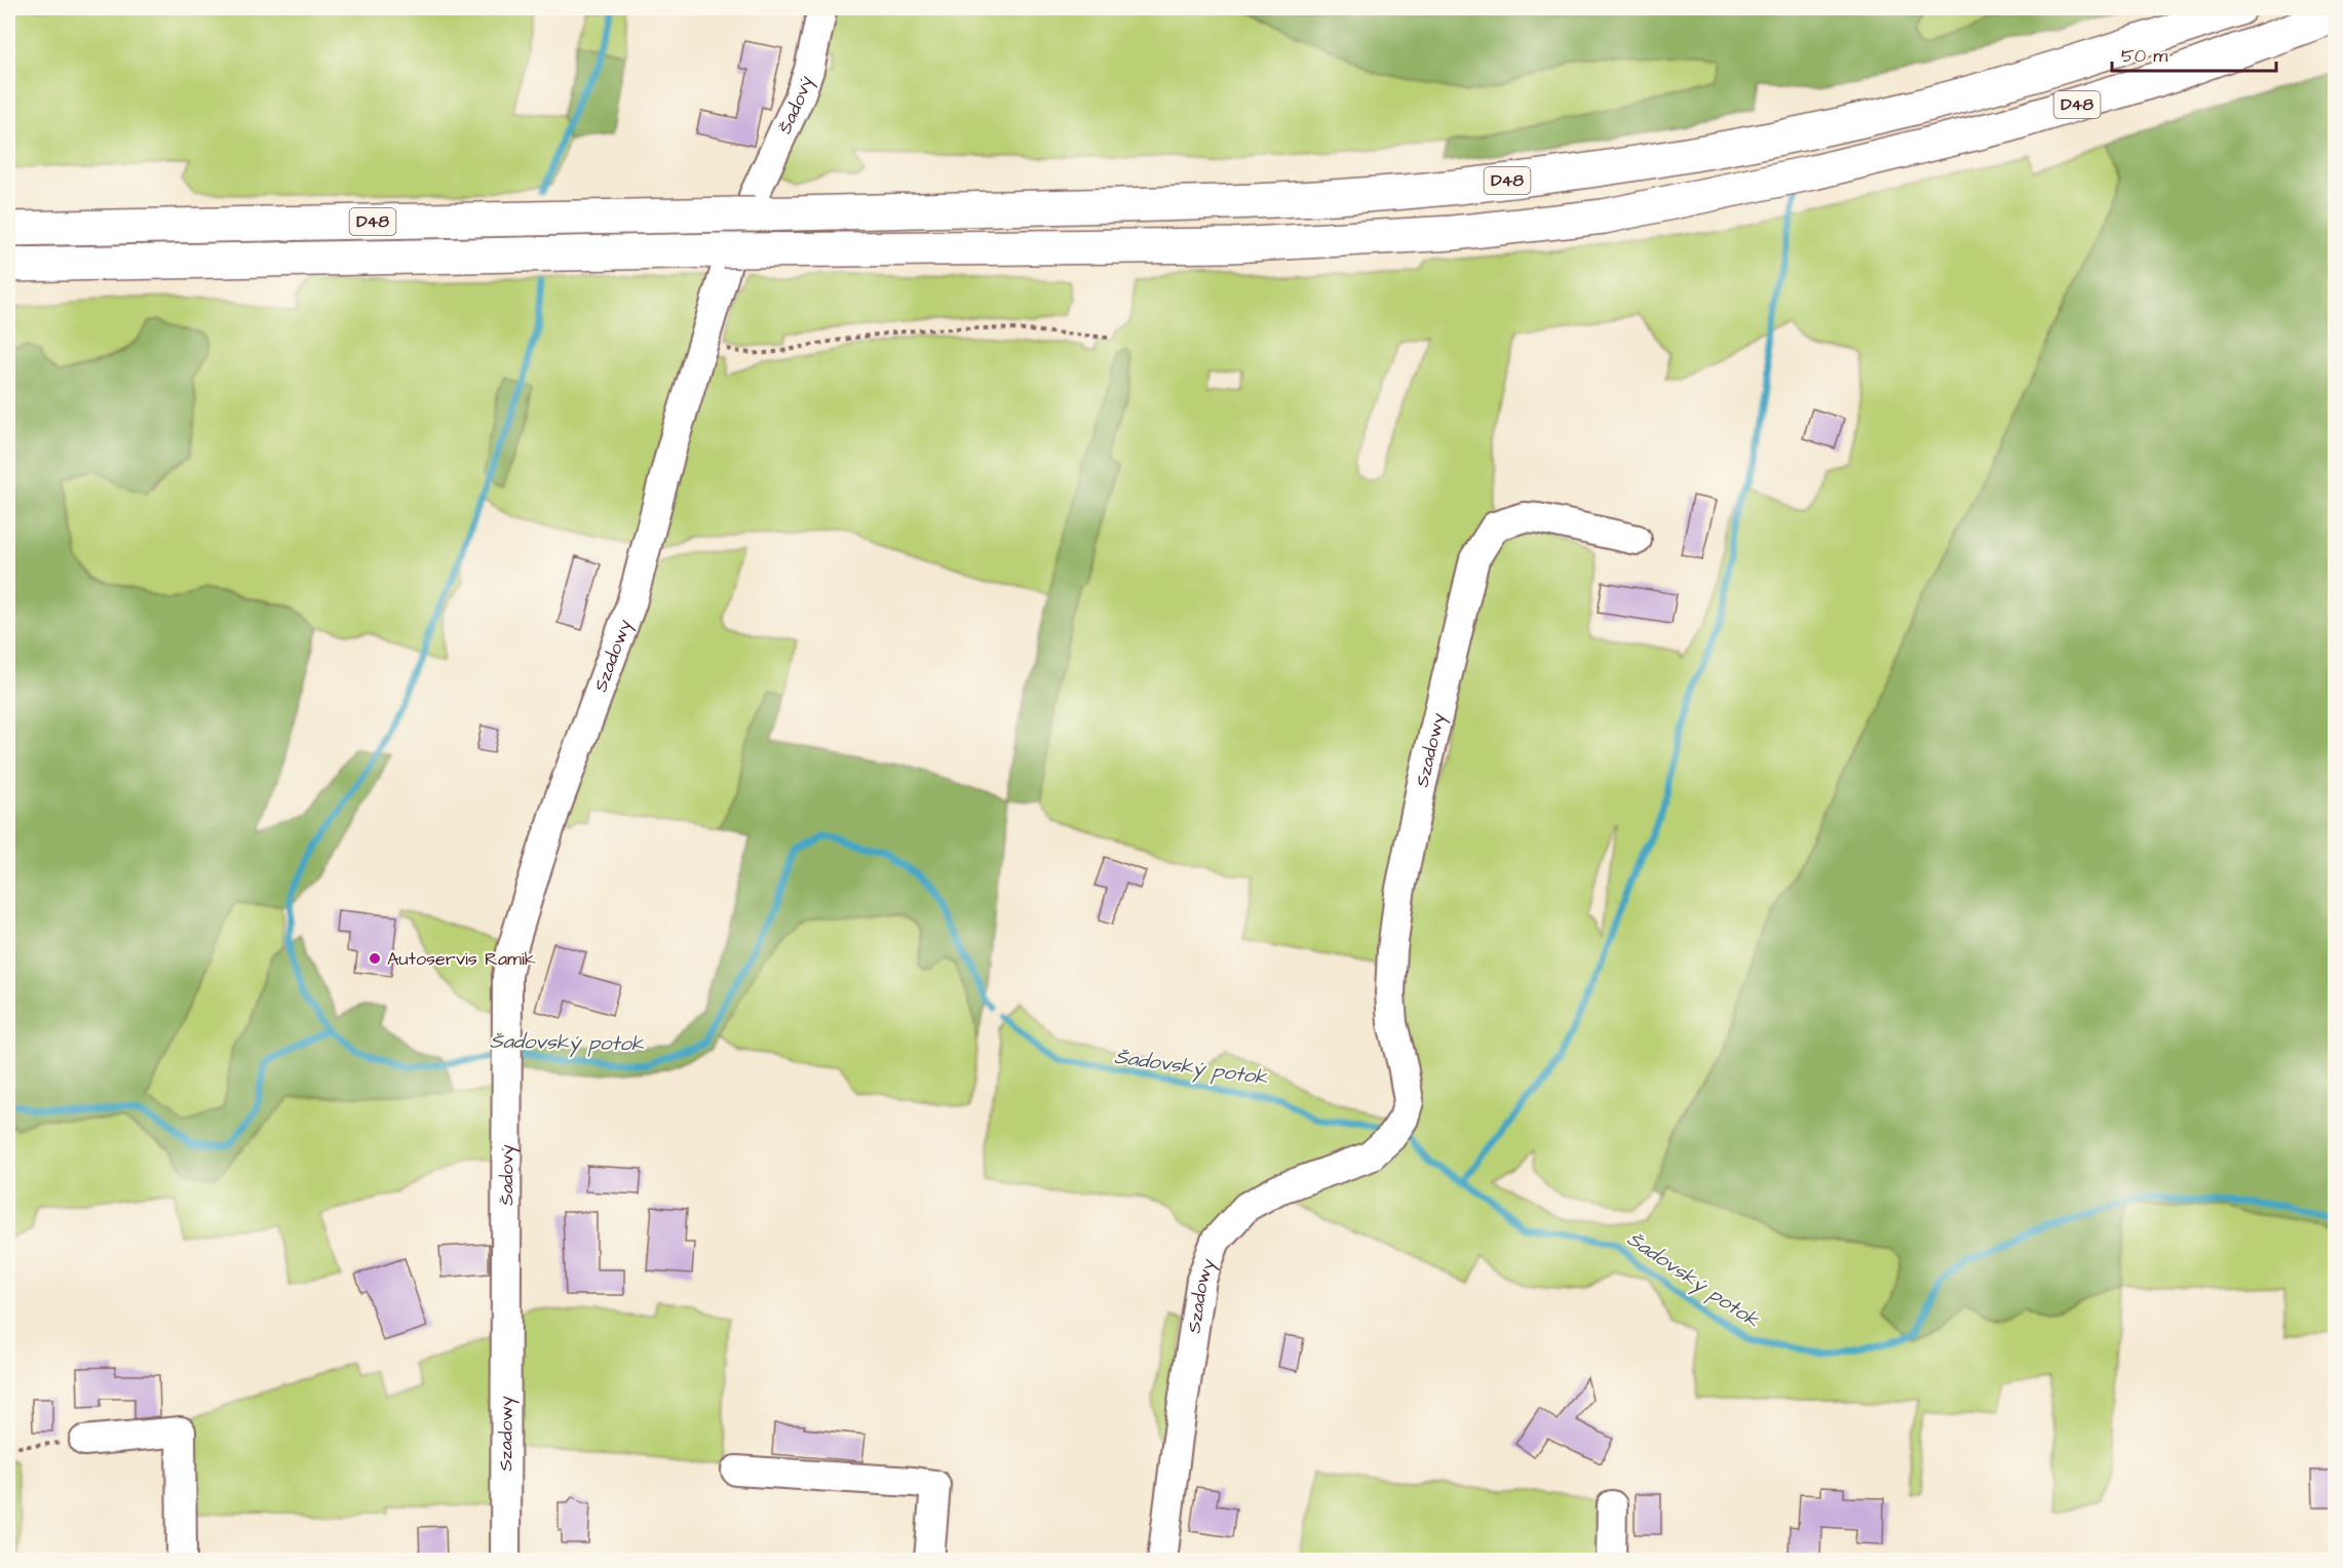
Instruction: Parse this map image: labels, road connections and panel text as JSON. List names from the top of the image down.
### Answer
{
  "streets": {
    "highway": ["D48"],
    "street": ["Šadový", "Szadowy"]
  },
  "crossings": [
    ["Šadový", "D48"],
    ["Šadový", "Szadowy"],
    ["D48", "Szadowy"]
  ],
  "water": ["Šadovský potok"],
  "places": ["Autoservis Ramik"],
  "scale_bar": "50 m"
}
